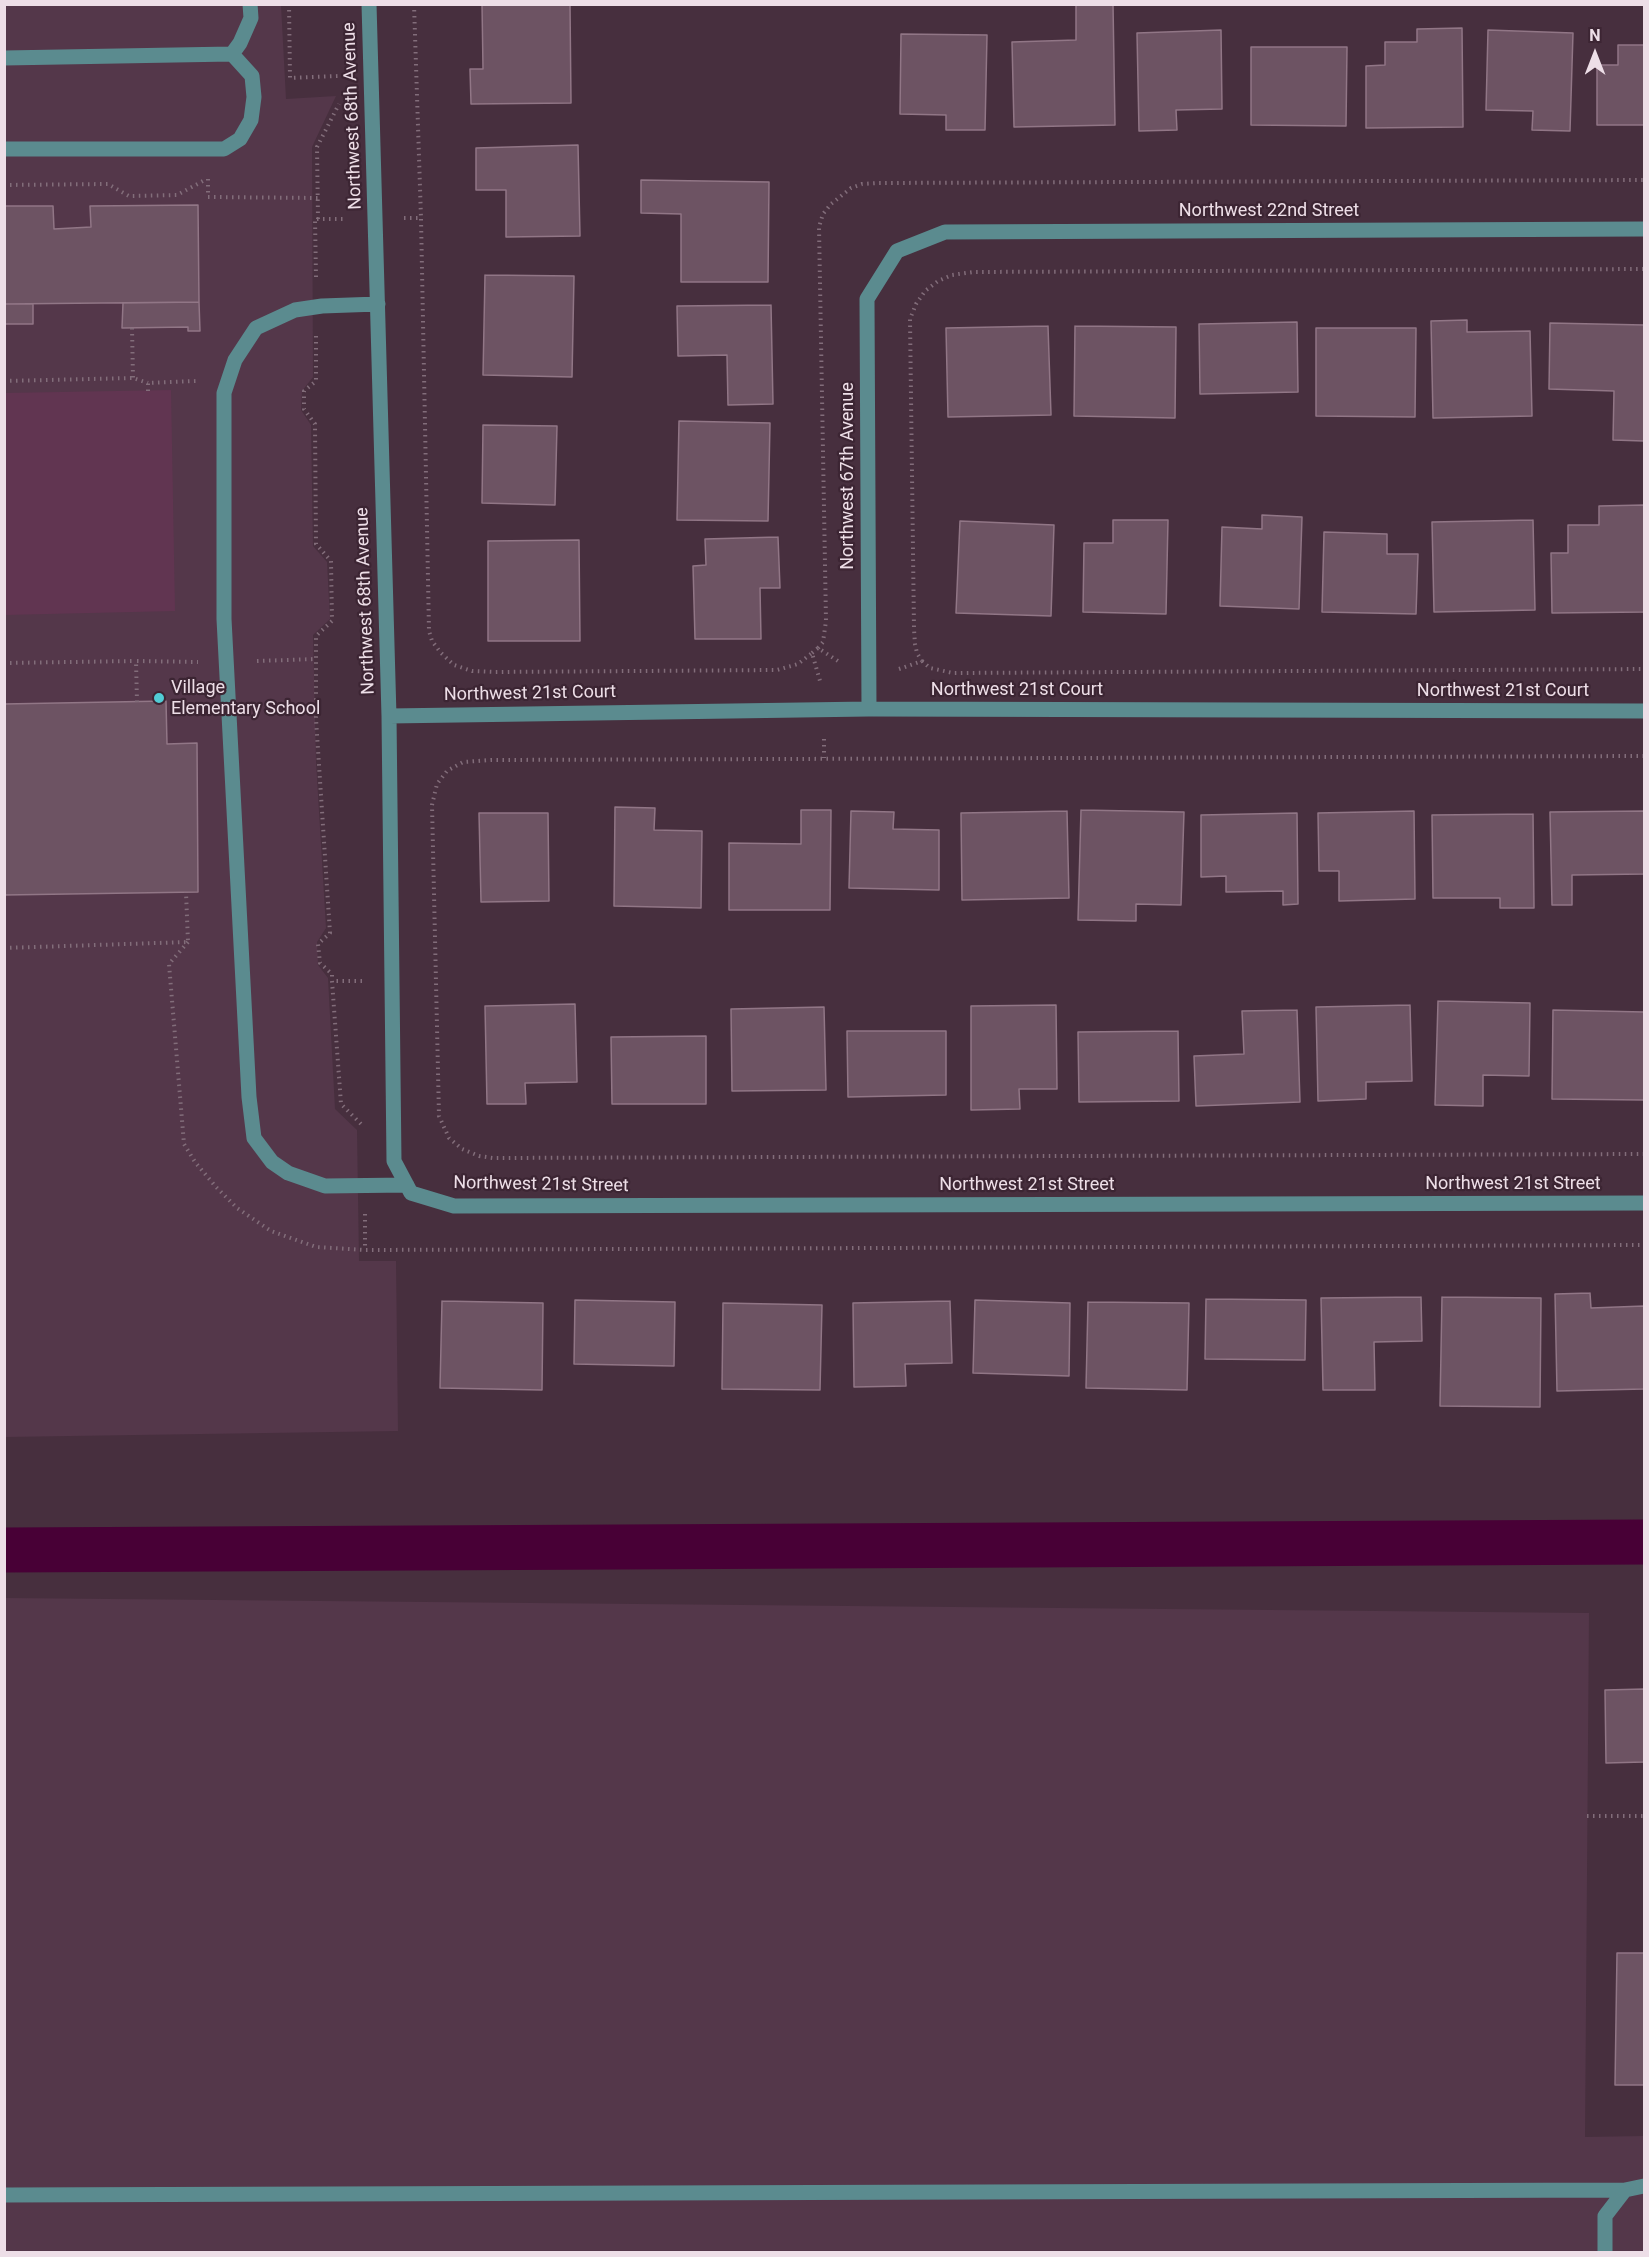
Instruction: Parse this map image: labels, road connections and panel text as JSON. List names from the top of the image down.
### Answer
{
  "streets": {
    "street": [
      "Northwest 68th Avenue",
      "Northwest 22nd Street",
      "Northwest 67th Avenue",
      "Northwest 21st Court",
      "Northwest 21st Street"
    ]
  },
  "crossings": [
    ["Northwest 68th Avenue", "Northwest 21st Court"],
    ["Northwest 68th Avenue", "Northwest 21st Street"],
    ["Northwest 22nd Street", "Northwest 67th Avenue"],
    ["Northwest 67th Avenue", "Northwest 21st Court"]
  ],
  "places": ["Village Elementary School"],
  "north": "top"
}
